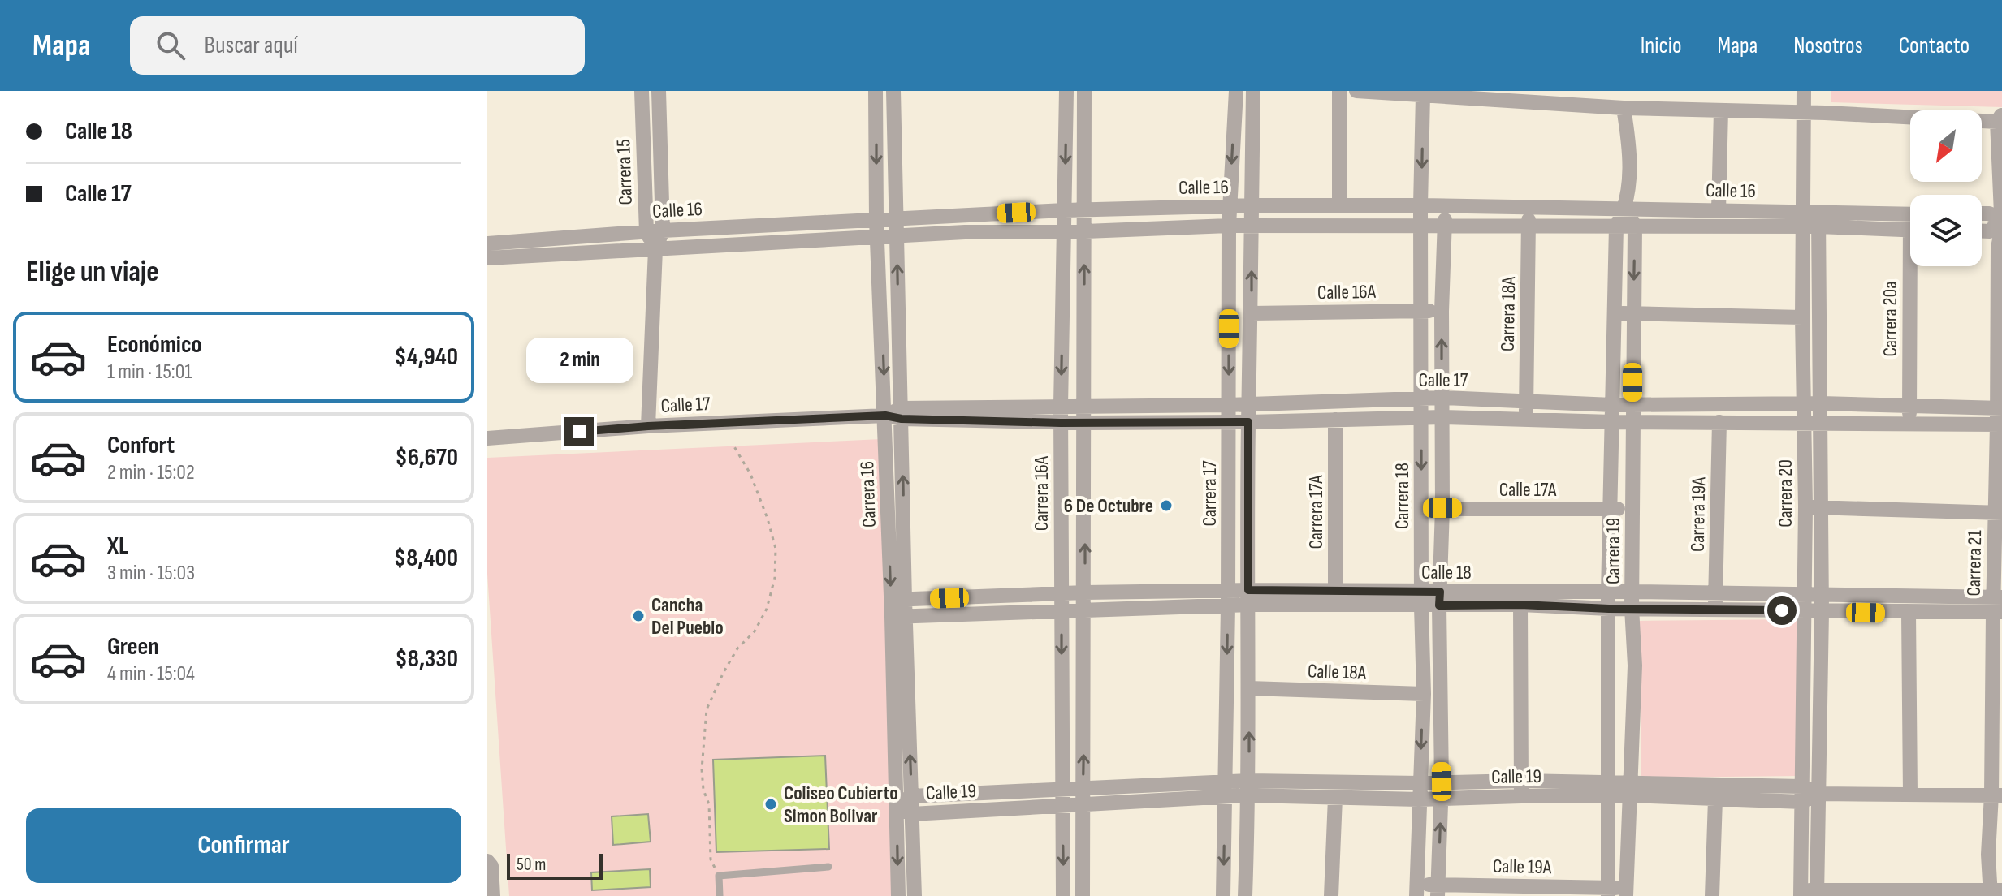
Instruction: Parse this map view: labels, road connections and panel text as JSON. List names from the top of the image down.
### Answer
{
  "streets": {
    "street": [
      "Carrera 15",
      "Calle 16",
      "Calle 16A",
      "Carrera 18A",
      "Carrera 20a",
      "Calle 17",
      "Calle 17A",
      "Carrera 16A",
      "Carrera 17",
      "Carrera 20",
      "Carrera 16",
      "Carrera 18",
      "Carrera 17A",
      "Carrera 19A",
      "Carrera 19",
      "Carrera 21",
      "Calle 18",
      "Calle 18A",
      "Calle 19",
      "Calle 19A"
    ]
  },
  "crossings": [
    ["Carrera 15", "Calle 16"],
    ["Carrera 15", "Calle 17"],
    ["Calle 16", "Carrera 18A"],
    ["Calle 16", "Carrera 16A"],
    ["Calle 16", "Carrera 17"],
    ["Calle 16", "Carrera 20"],
    ["Calle 16", "Carrera 16"],
    ["Calle 16", "Carrera 18"],
    ["Calle 16", "Carrera 19"],
    ["Calle 16A", "Carrera 17"],
    ["Calle 16A", "Carrera 18"],
    ["Carrera 18A", "Calle 17"],
    ["Carrera 20a", "Calle 17"],
    ["Calle 17", "Carrera 16A"],
    ["Calle 17", "Carrera 17"],
    ["Calle 17", "Carrera 20"],
    ["Calle 17", "Carrera 16"],
    ["Calle 17", "Carrera 18"],
    ["Calle 17", "Carrera 17A"],
    ["Calle 17", "Carrera 19A"],
    ["Calle 17", "Carrera 19"],
    ["Calle 17", "Carrera 21"],
    ["Calle 17A", "Carrera 18"],
    ["Calle 17A", "Carrera 19"],
    ["Carrera 16A", "Calle 18"],
    ["Carrera 16A", "Calle 19"],
    ["Carrera 17", "Calle 18"],
    ["Carrera 17", "Calle 18A"],
    ["Carrera 17", "Calle 19"],
    ["Carrera 20", "Calle 18"],
    ["Carrera 20", "Calle 19"],
    ["Carrera 16", "Calle 18"],
    ["Carrera 16", "Calle 19"],
    ["Carrera 18", "Calle 18"],
    ["Carrera 18", "Calle 18A"],
    ["Carrera 18", "Calle 19"],
    ["Carrera 18", "Calle 19A"],
    ["Carrera 17A", "Calle 18"],
    ["Carrera 19A", "Calle 18"],
    ["Carrera 19", "Calle 18"],
    ["Carrera 19", "Calle 19"],
    ["Carrera 19", "Calle 19A"],
    ["Carrera 21", "Calle 18"],
    ["Carrera 21", "Calle 19"]
  ],
  "places": ["6 De Octubre", "Cancha Del Pueblo", "Coliseo Cubierto Simon Bolivar"],
  "scale_bar": "50 m",
  "north": "bottom left",
  "page": {
    "header": "Mapa",
    "search": "Buscar aquí",
    "nav": [
      "Inicio",
      "Mapa",
      "Nosotros",
      "Contacto"
    ],
    "banner": ["Calle 18", "Calle 17"],
    "heading": "Elige un viaje",
    "list": [
      {
        "name": "Económico",
        "note": "1 min · 15:01",
        "value": "$4,940"
      },
      {
        "name": "Confort",
        "note": "2 min · 15:02",
        "value": "$6,670"
      },
      {
        "name": "XL",
        "note": "3 min · 15:03",
        "value": "$8,400"
      },
      {
        "name": "Green",
        "note": "4 min · 15:04",
        "value": "$8,330"
      }
    ],
    "bubble": "2 min",
    "buttons": "Confirmar",
    "scale": "50 m"
  }
}
